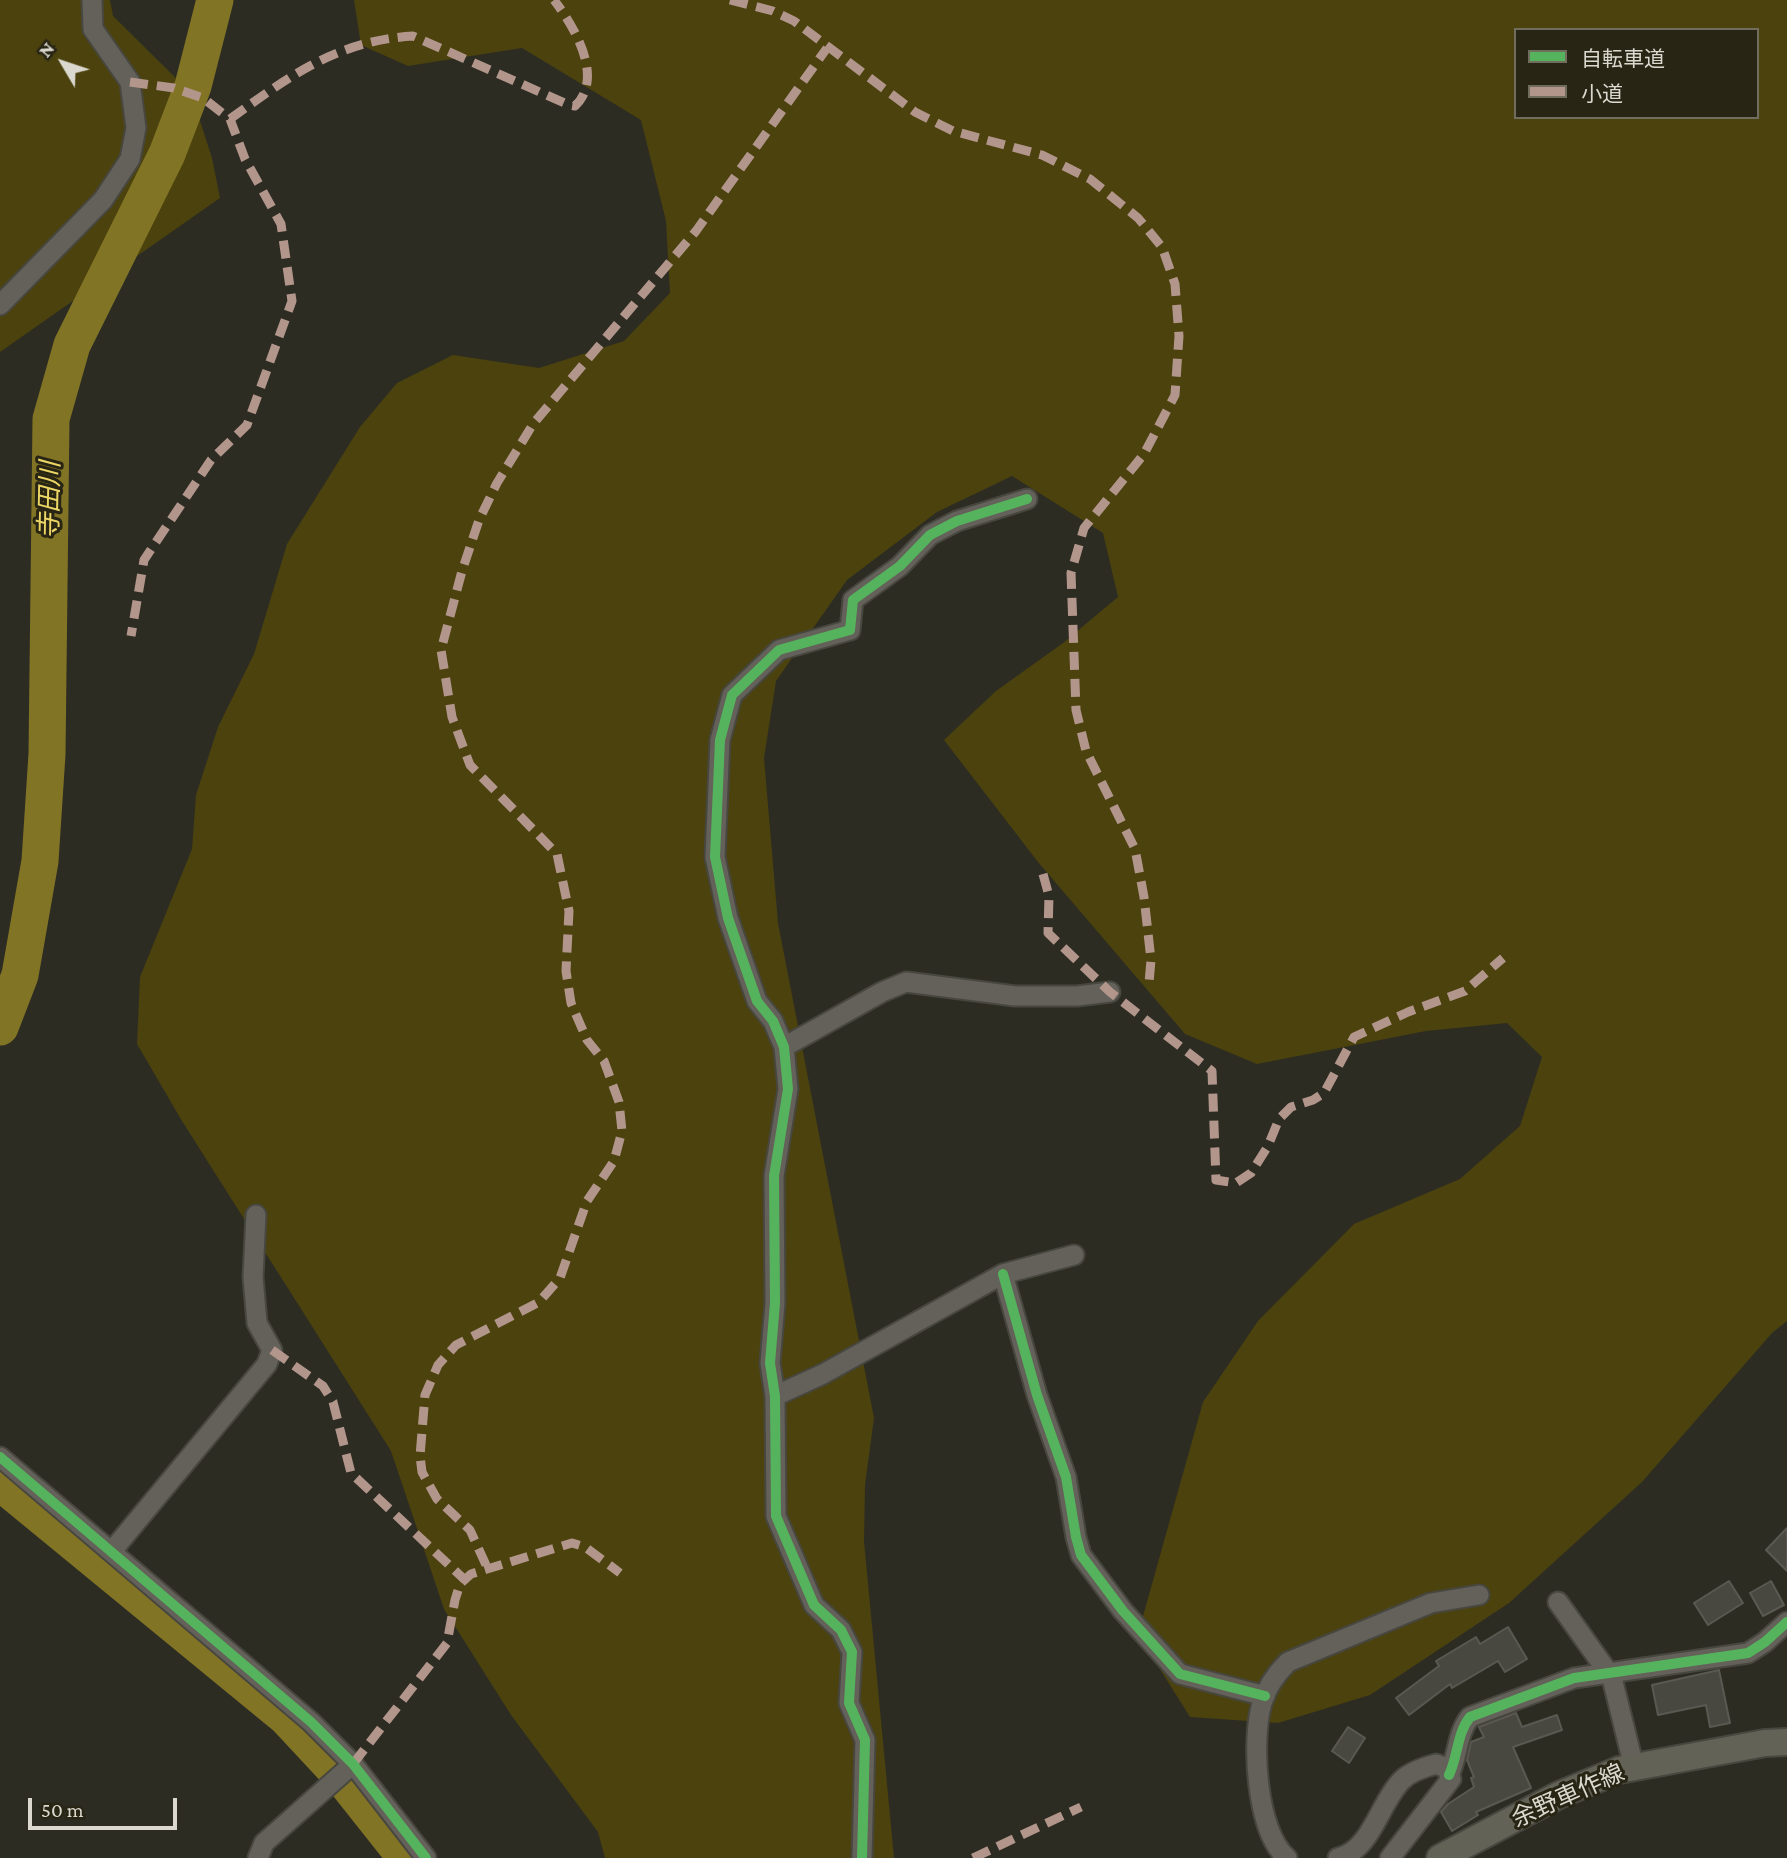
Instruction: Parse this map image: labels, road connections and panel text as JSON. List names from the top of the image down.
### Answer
{
  "streets": {
    "main road": ["余野車作線"]
  },
  "water": ["寺田川"],
  "legend": ["自転車道", "小道"],
  "scale_bar": "50 m",
  "north": "top left"
}
